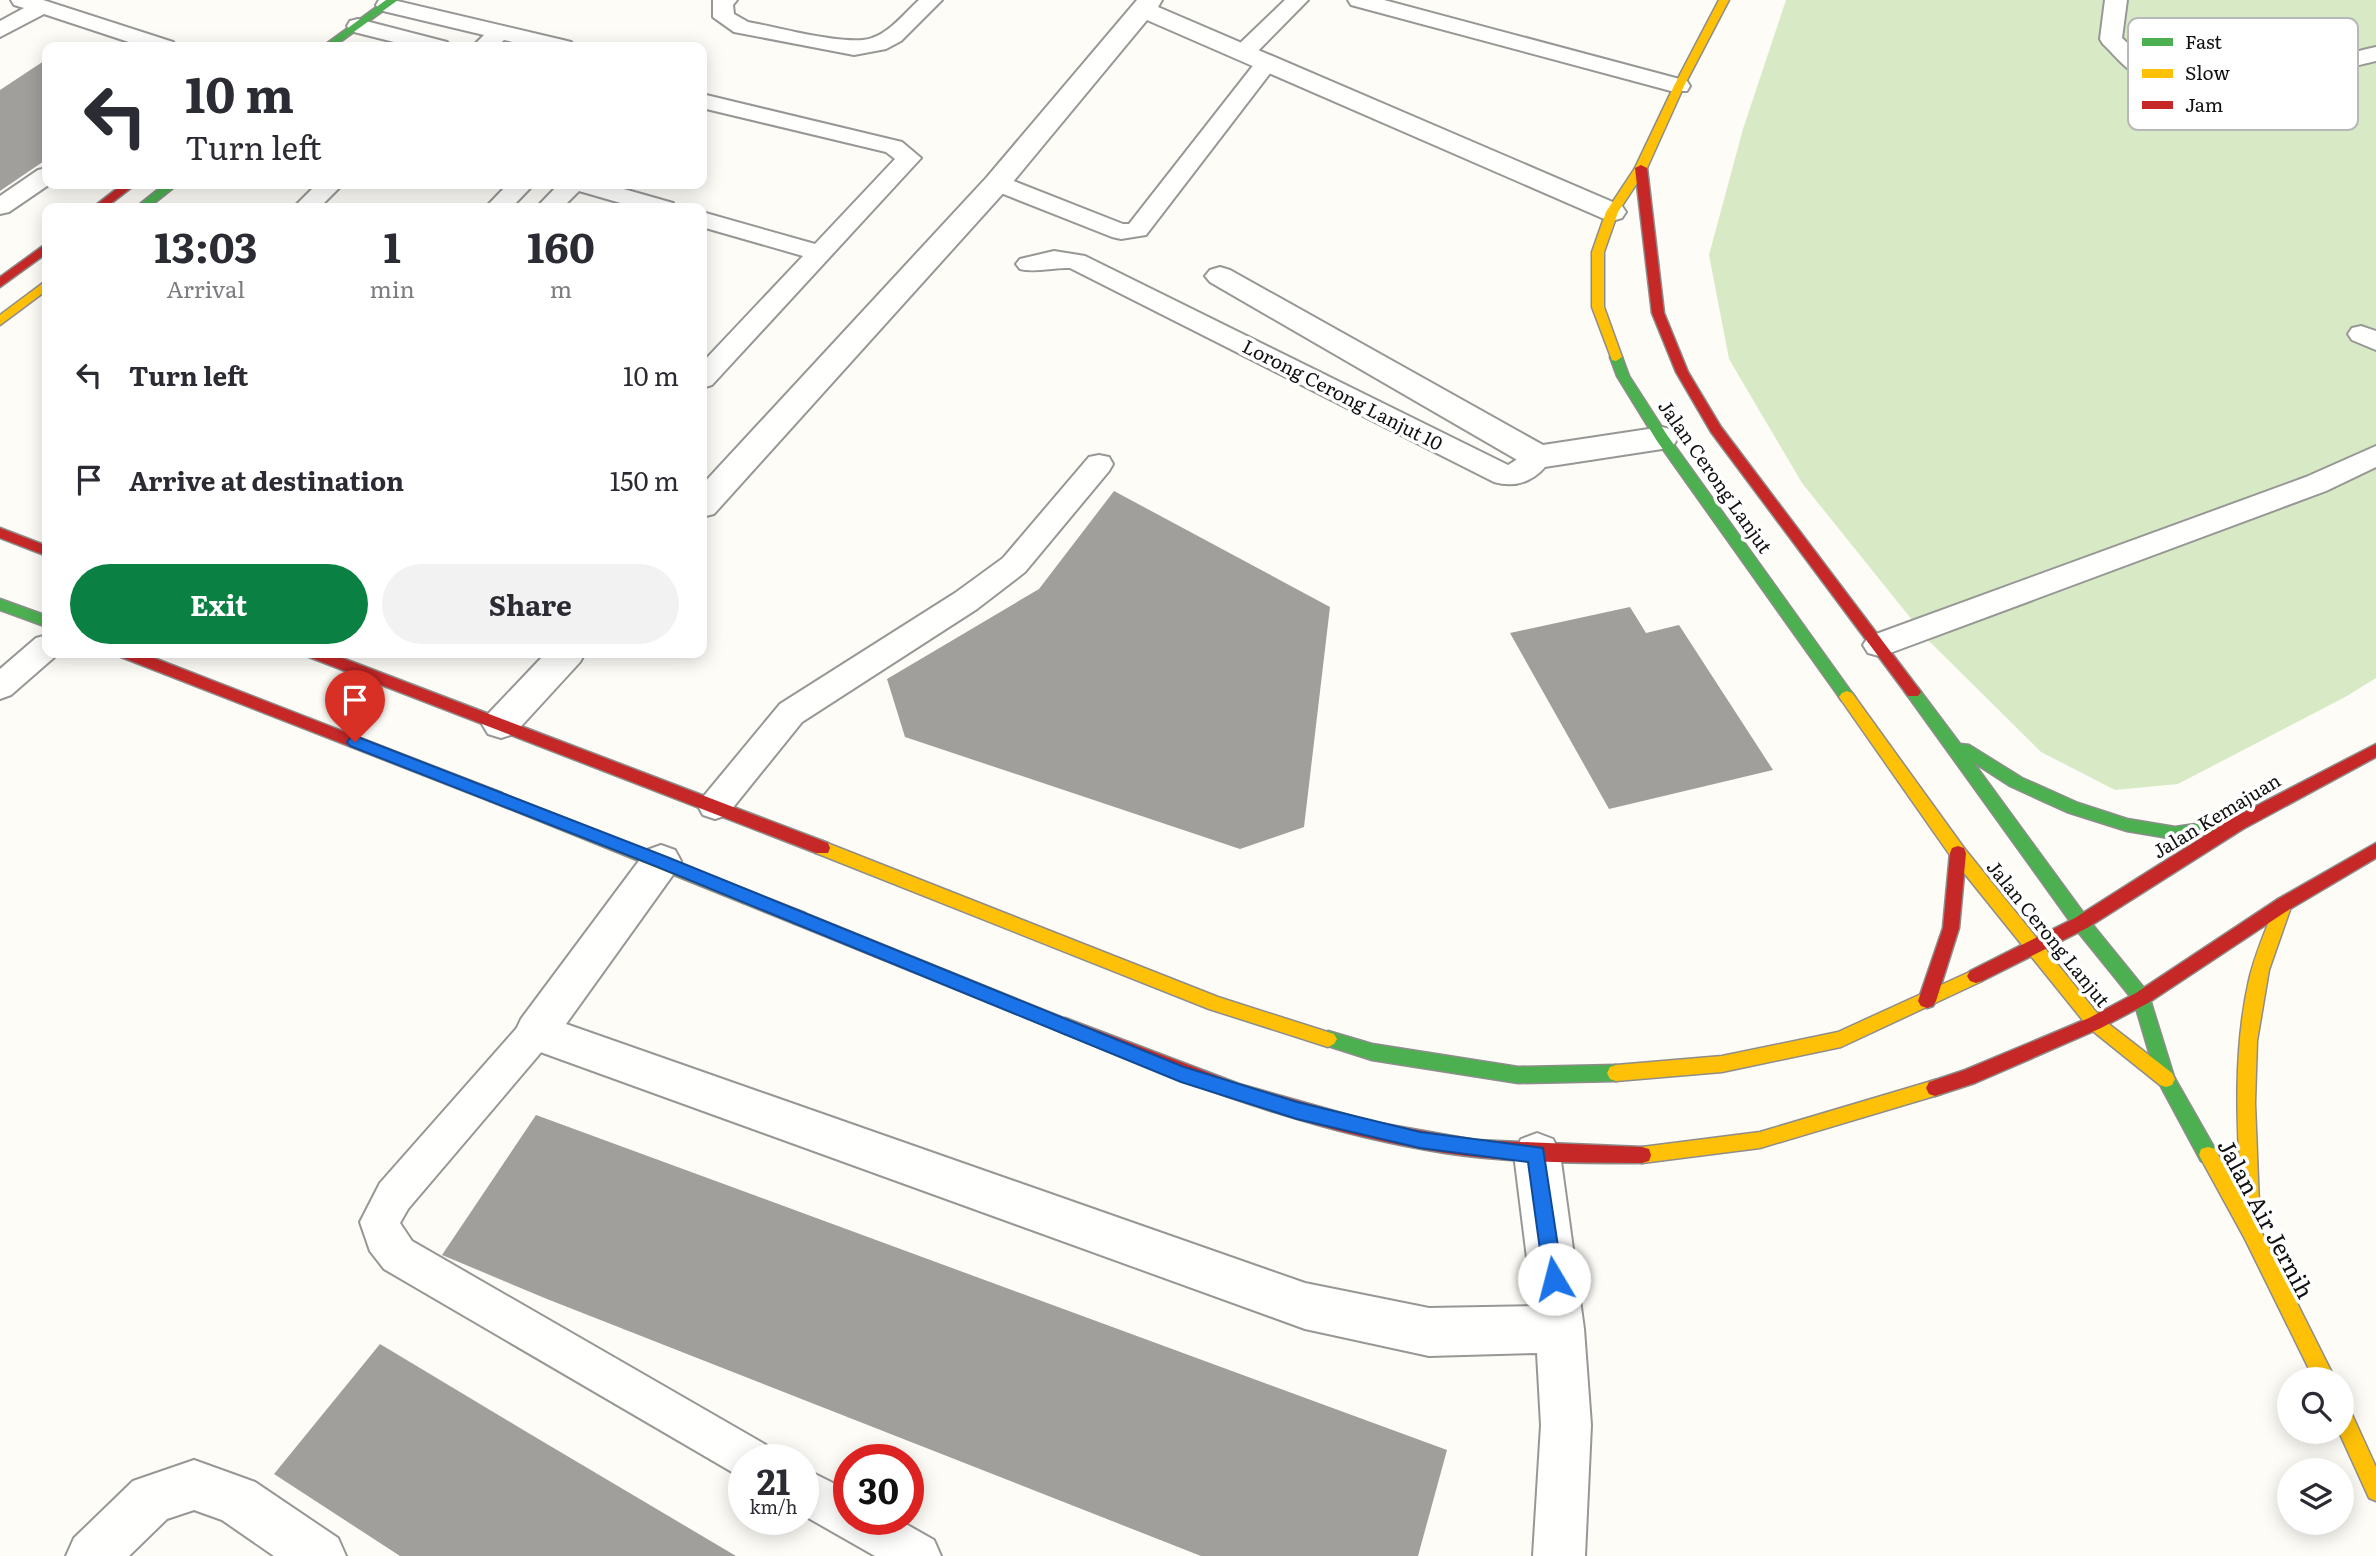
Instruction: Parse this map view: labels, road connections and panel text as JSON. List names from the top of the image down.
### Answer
{
  "streets": {
    "main road": ["Jalan Cerong Lanjut", "Jalan Kemajuan", "Jalan Air Jernih"],
    "street": ["Lorong Cerong Lanjut 10"]
  },
  "crossings": [
    ["Lorong Cerong Lanjut 10", "Jalan Cerong Lanjut"],
    ["Jalan Cerong Lanjut", "Jalan Kemajuan"],
    ["Jalan Cerong Lanjut", "Jalan Air Jernih"]
  ],
  "legend": ["Fast", "Slow", "Jam"],
  "page": {
    "turn": ["10 m", "Turn left"],
    "eta": [
      "13:03",
      "Arrival",
      "1",
      "min",
      "160",
      "m"
    ],
    "list": [
      {
        "name": "Turn left",
        "value": "10 m"
      },
      {
        "name": "Arrive at destination",
        "value": "150 m"
      }
    ],
    "buttons": ["Exit", "Share"],
    "speed": "21 km/h",
    "limit": "30"
  }
}
